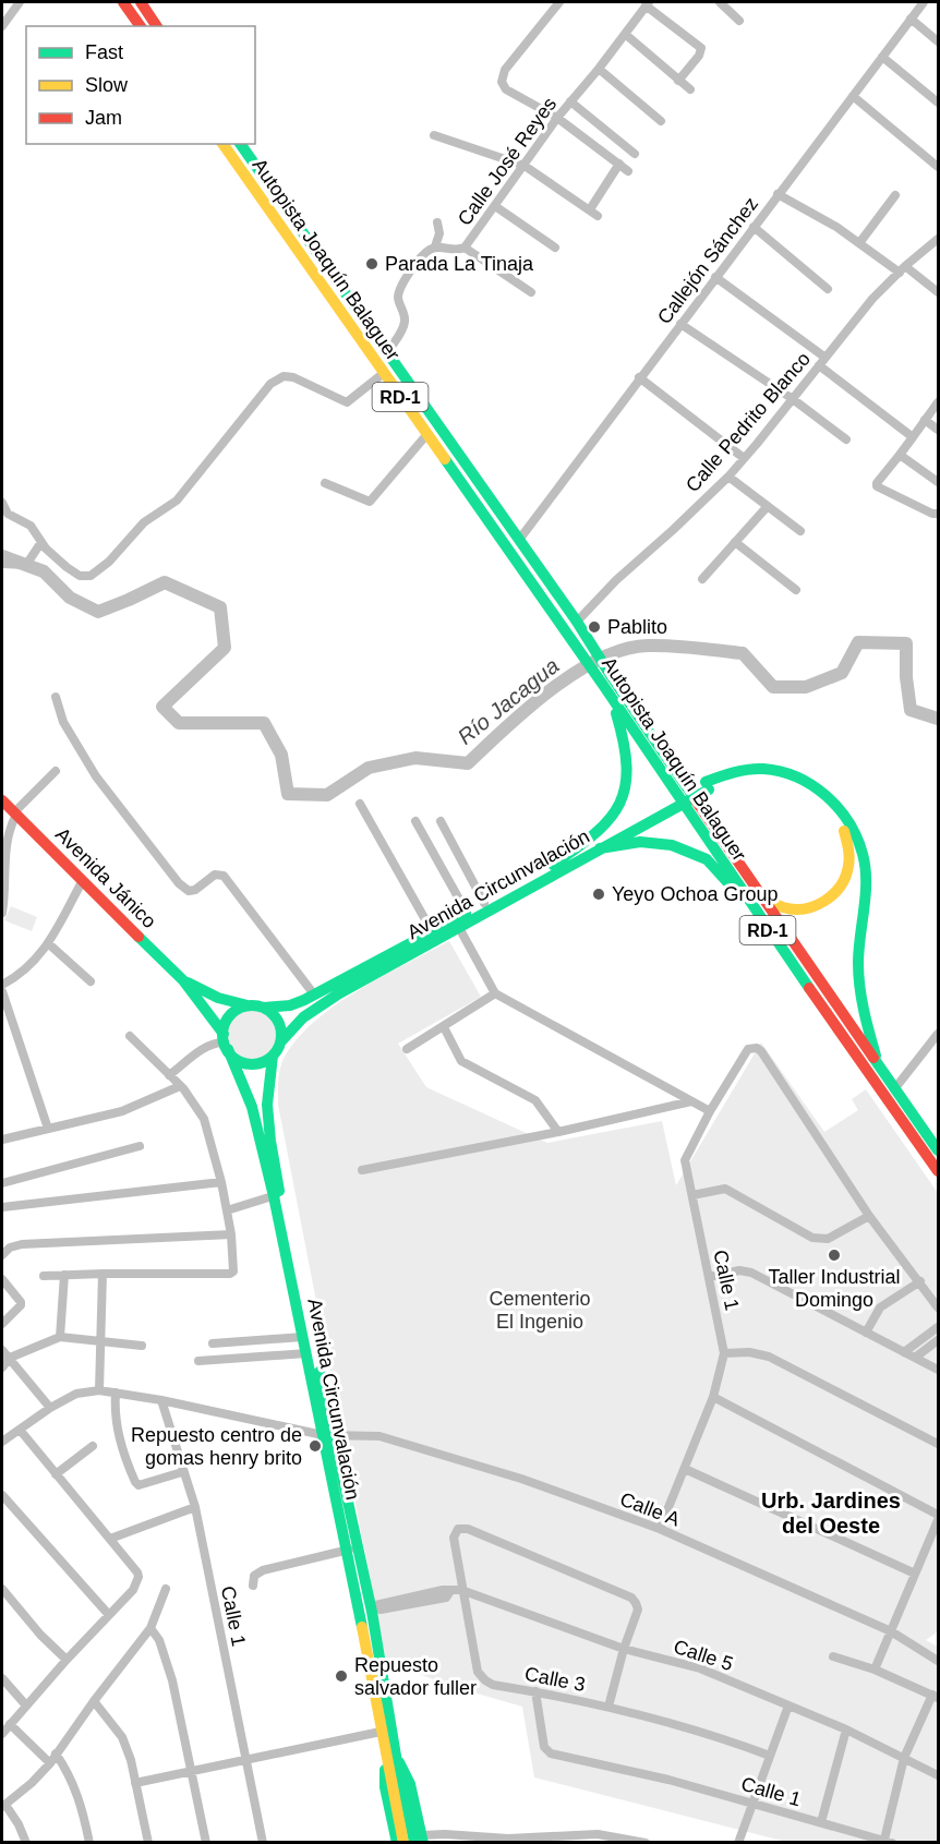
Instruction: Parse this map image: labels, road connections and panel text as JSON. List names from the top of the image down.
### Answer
{
  "streets": {
    "main road": [
      "Autopista Joaquín Balaguer",
      "RD-1",
      "Avenida Jánico",
      "Avenida Circunvalación"
    ],
    "street": [
      "Calle José Reyes",
      "Callejón Sánchez",
      "Calle Pedrito Blanco",
      "Calle 1",
      "Calle A",
      "Calle 5",
      "Calle 3"
    ]
  },
  "crossings": [
    ["Autopista Joaquín Balaguer", "Callejón Sánchez"],
    ["Autopista Joaquín Balaguer", "Calle Pedrito Blanco"],
    ["Avenida Jánico", "Avenida Circunvalación"],
    ["Avenida Circunvalación", "Calle A"],
    ["Avenida Circunvalación", "Calle 5"],
    ["Calle 1", "Calle A"],
    ["Calle 1", "Calle 3"],
    ["Calle 5", "Calle 3"]
  ],
  "districts": ["Urb. Jardines del Oeste"],
  "water": ["Río Jacagua"],
  "parks": ["Cementerio El Ingenio"],
  "places": [
    "Parada La Tinaja",
    "Pablito",
    "Yeyo Ochoa Group",
    "Taller Industrial Domingo",
    "Repuesto centro de gomas henry brito",
    "Repuesto salvador fuller"
  ],
  "legend": ["Fast", "Slow", "Jam"]
}
